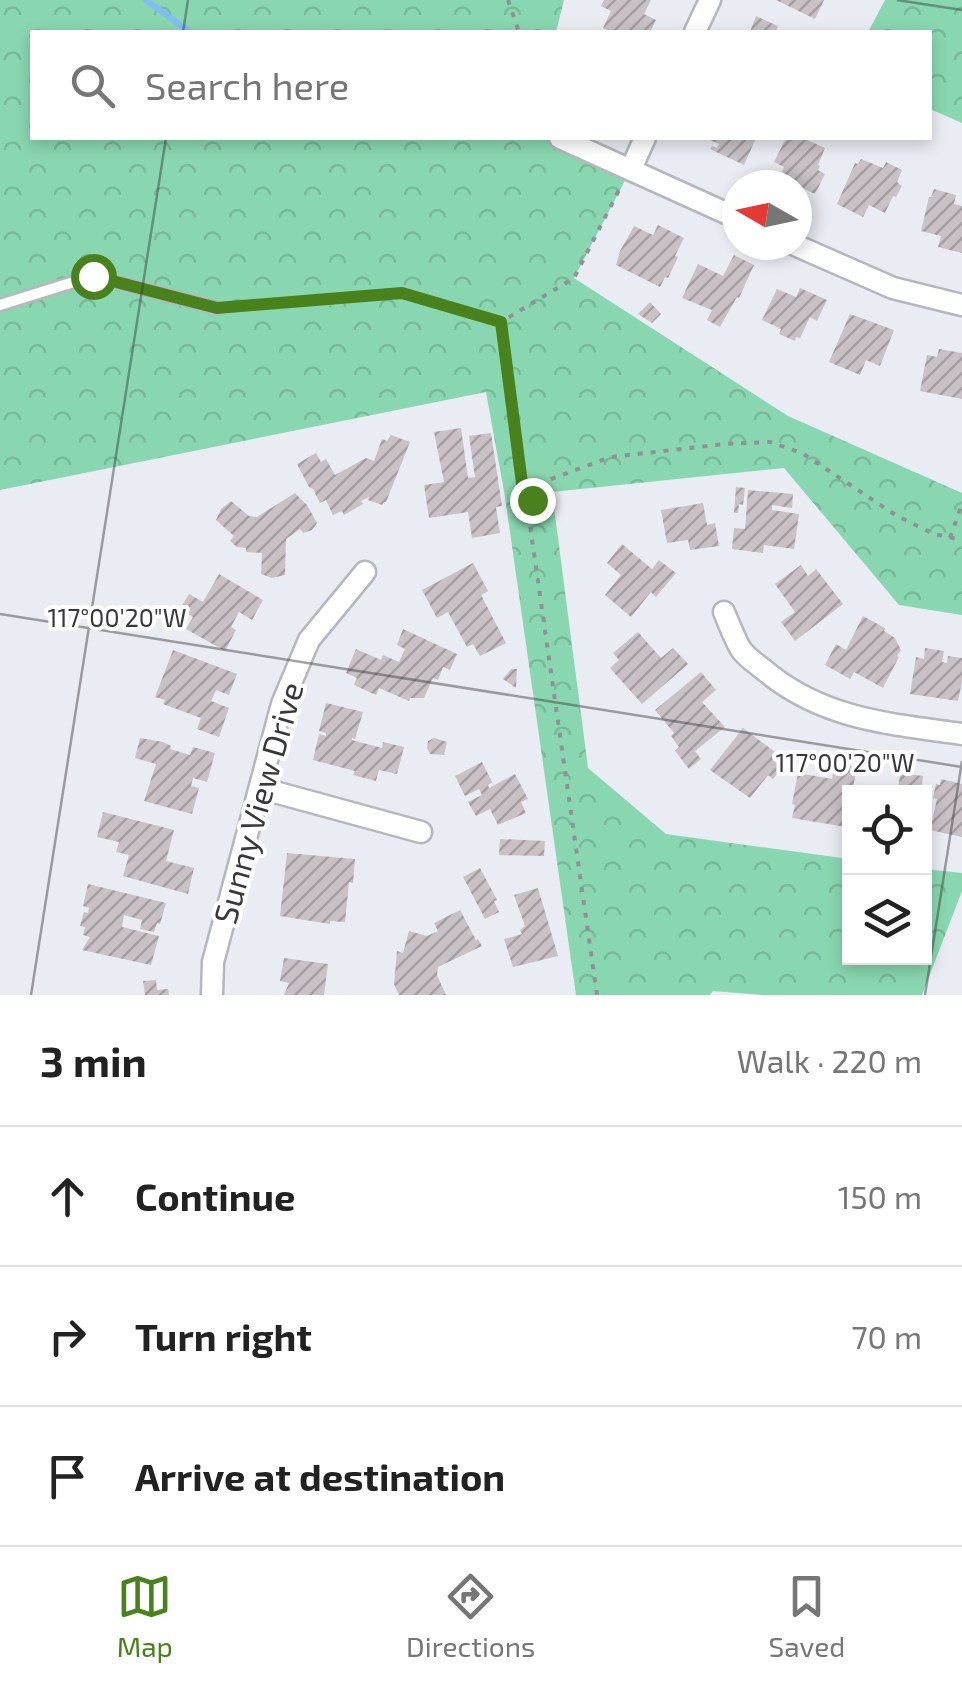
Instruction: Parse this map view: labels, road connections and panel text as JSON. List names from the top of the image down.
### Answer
{
  "streets": {
    "street": ["Sunny View Drive"]
  },
  "north": "left",
  "page": {
    "search": "Search here",
    "heading": ["3 min", "Walk · 220 m"],
    "list": [
      ["Continue", "150 m"],
      ["Turn right", "70 m"],
      "Arrive at destination"
    ],
    "nav": ["Map", "Directions", "Saved"]
  },
  "coordinates": ["117°00'20\"W"]
}
